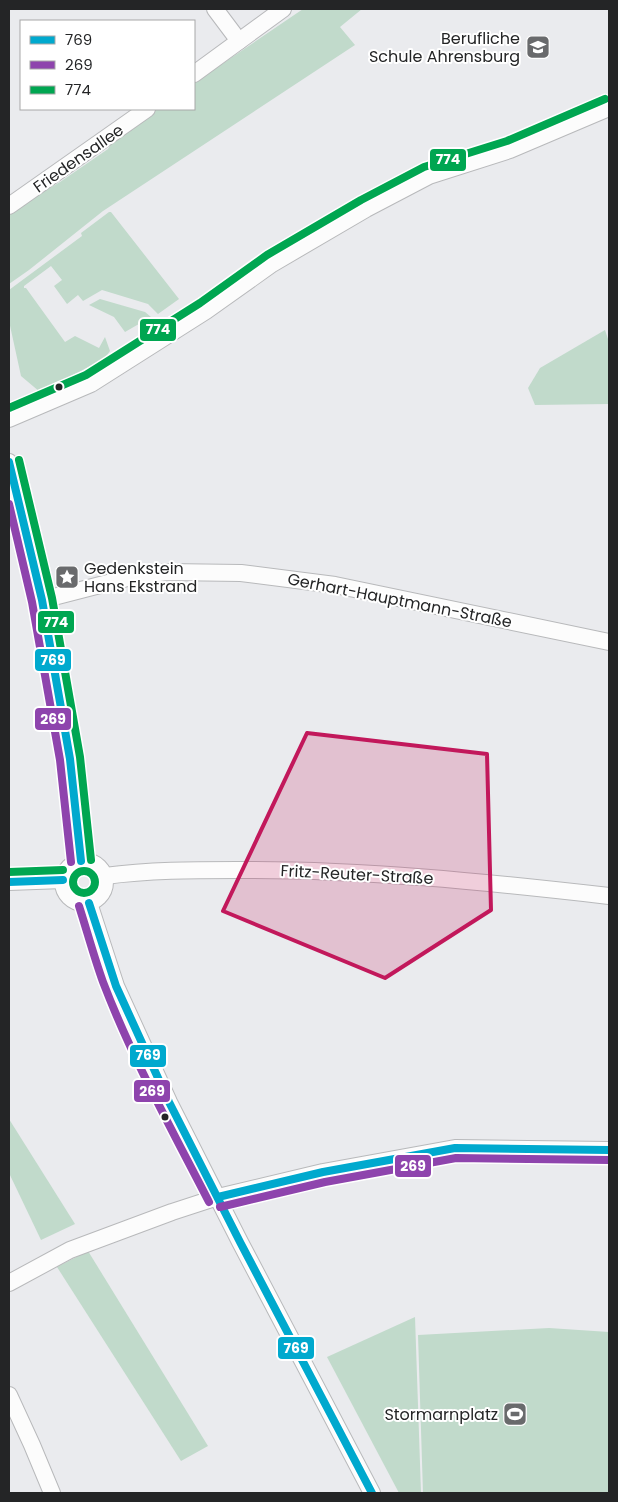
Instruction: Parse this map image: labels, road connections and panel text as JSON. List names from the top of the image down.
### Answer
{
  "streets": {
    "street": ["Friedensallee", "Gerhart-Hauptmann-Straße", "Fritz-Reuter-Straße"]
  },
  "places": {
    "school or university": ["Berufliche Schule Ahrensburg"],
    "place": ["Gedenkstein Hans Ekstrand"],
    "sports": ["Stormarnplatz"]
  },
  "lines": ["transit line 774", "transit line 769", "transit line 269"],
  "legend": ["769", "269", "774"]
}
